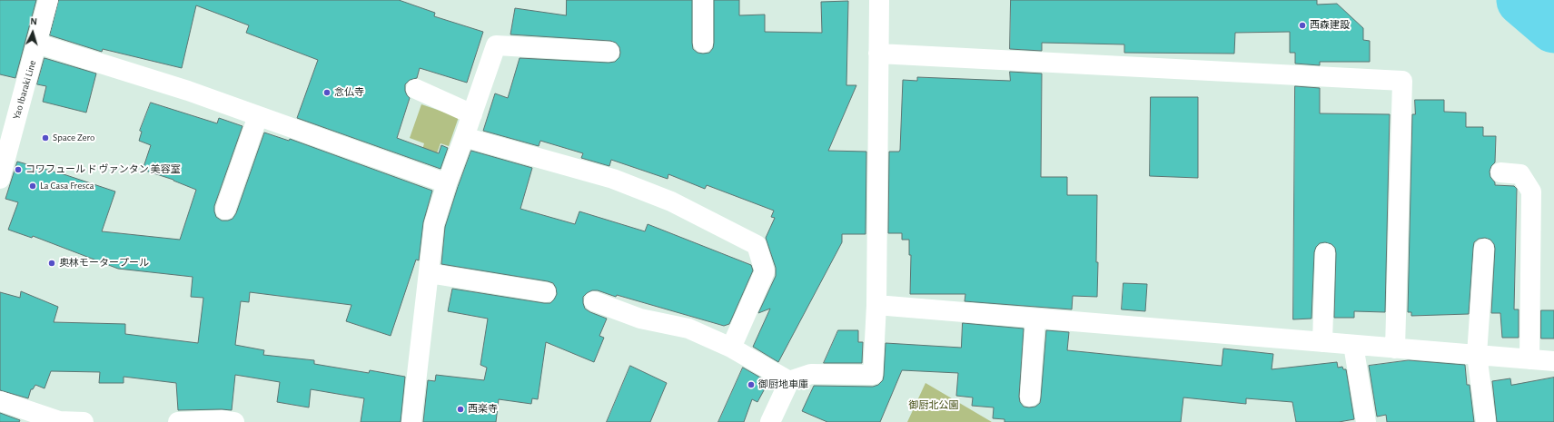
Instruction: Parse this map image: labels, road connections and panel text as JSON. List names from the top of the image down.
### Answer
{
  "streets": {
    "street": ["Yao Ibaraki Line"]
  },
  "parks": ["御厨北公園"],
  "places": [
    "西森建設",
    "念仏寺",
    "Space Zero",
    "コワフュール ド ヴァンタン 美容室",
    "La Casa Fresca",
    "奥林モータープール",
    "御厨地車庫",
    "西楽寺"
  ],
  "north": "top"
}
